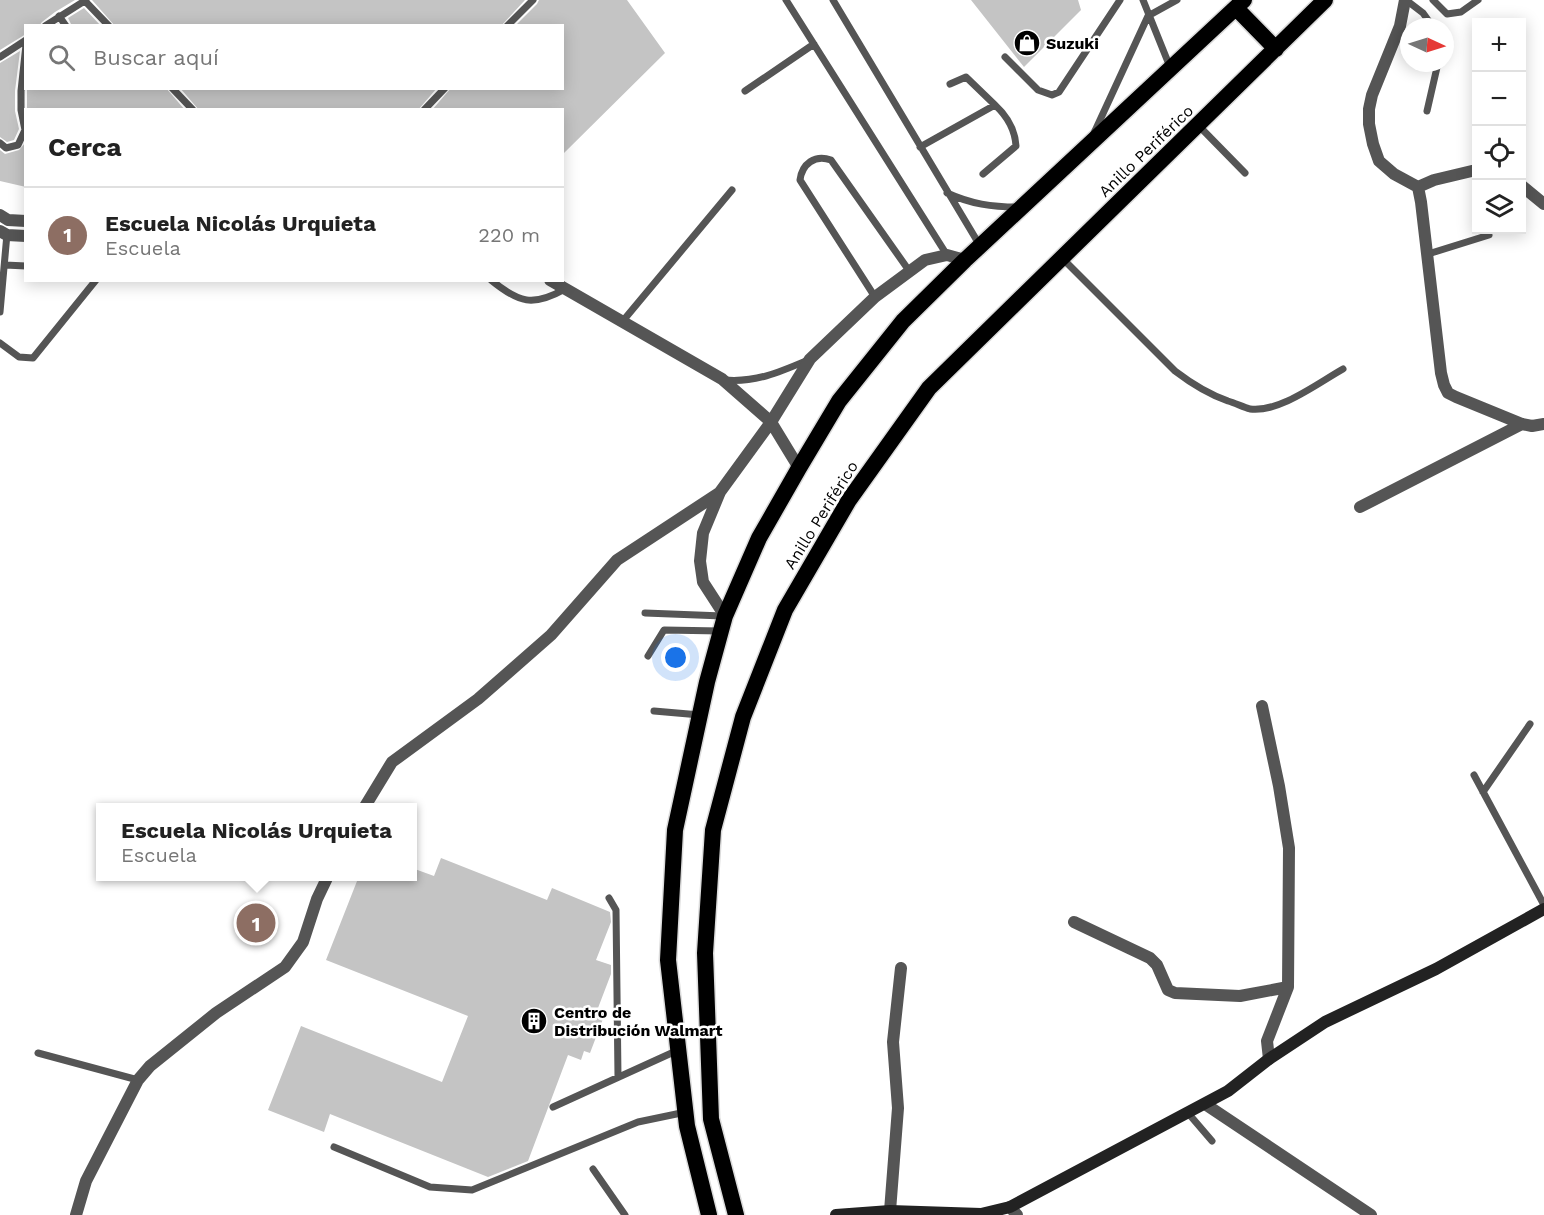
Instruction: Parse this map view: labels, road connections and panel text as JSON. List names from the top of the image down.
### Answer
{
  "streets": {
    "highway": ["Anillo Periférico"]
  },
  "places": {
    "shop": ["Suzuki"],
    "building": ["Centro de Distribución Walmart"]
  },
  "north": "right",
  "page": {
    "map_buttons": ["+", "−"],
    "search": "Buscar aquí",
    "heading": "Cerca",
    "list": [
      {
        "mark": "1",
        "name": "Escuela Nicolás Urquieta",
        "note": "Escuela",
        "value": "220 m"
      }
    ],
    "popup": ["Escuela Nicolás Urquieta", "Escuela"],
    "pins": "1"
  }
}
